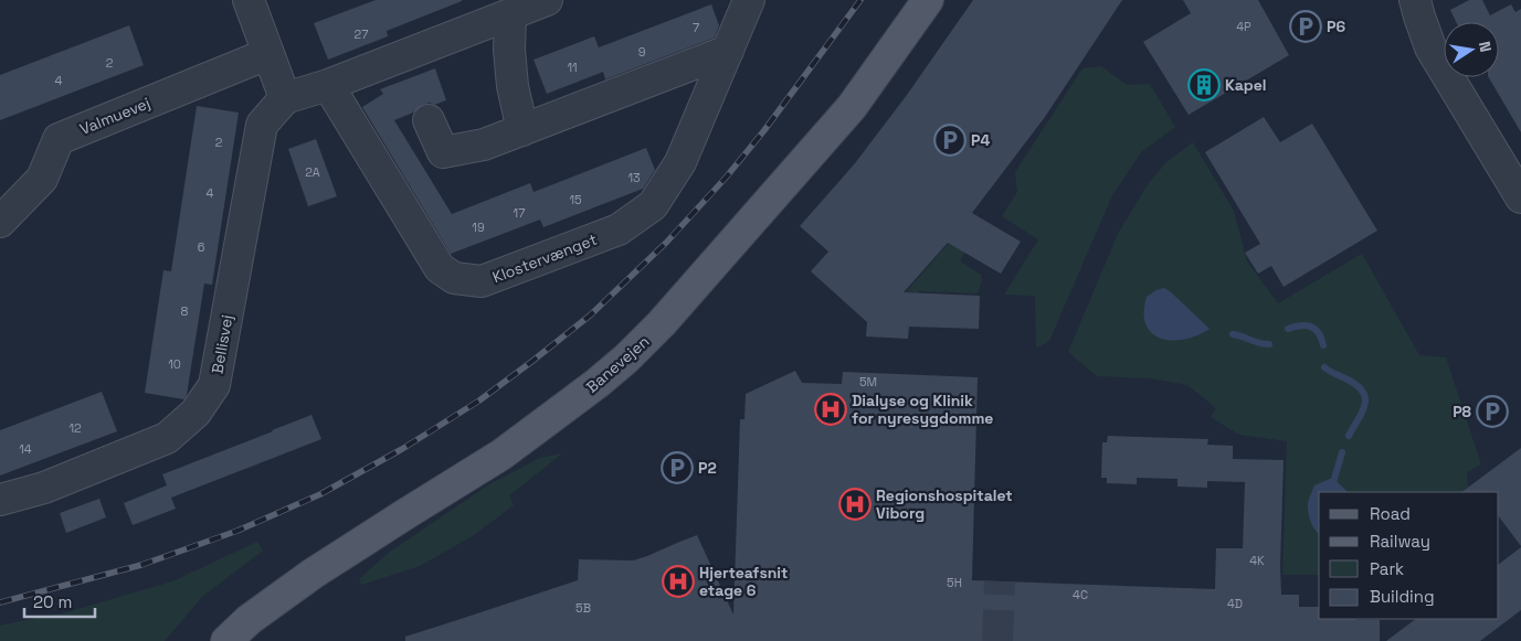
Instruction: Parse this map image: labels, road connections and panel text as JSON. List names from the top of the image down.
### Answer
{
  "streets": {
    "main road": ["Banevejen"],
    "street": ["Valmuevej", "Klostervænget", "Bellisvej"]
  },
  "places": {
    "parking": [
      "P6",
      "P4",
      "P8",
      "P2"
    ],
    "building": ["Kapel"],
    "hospital": ["Dialyse og Klinik for nyresygdomme", "Regionshospitalet Viborg", "Hjerteafsnit etage 6"]
  },
  "house_numbers": [
    "4P",
    "7",
    "27",
    "9",
    "2",
    "11",
    "4",
    "2",
    "2A",
    "13",
    "4",
    "15",
    "17",
    "19",
    "6",
    "8",
    "10",
    "5M",
    "12",
    "14",
    "4K",
    "5H",
    "4C",
    "4D",
    "5B"
  ],
  "legend": [
    "Road",
    "Railway",
    "Park",
    "Building"
  ],
  "scale_bar": "20 m",
  "north": "right"
}
